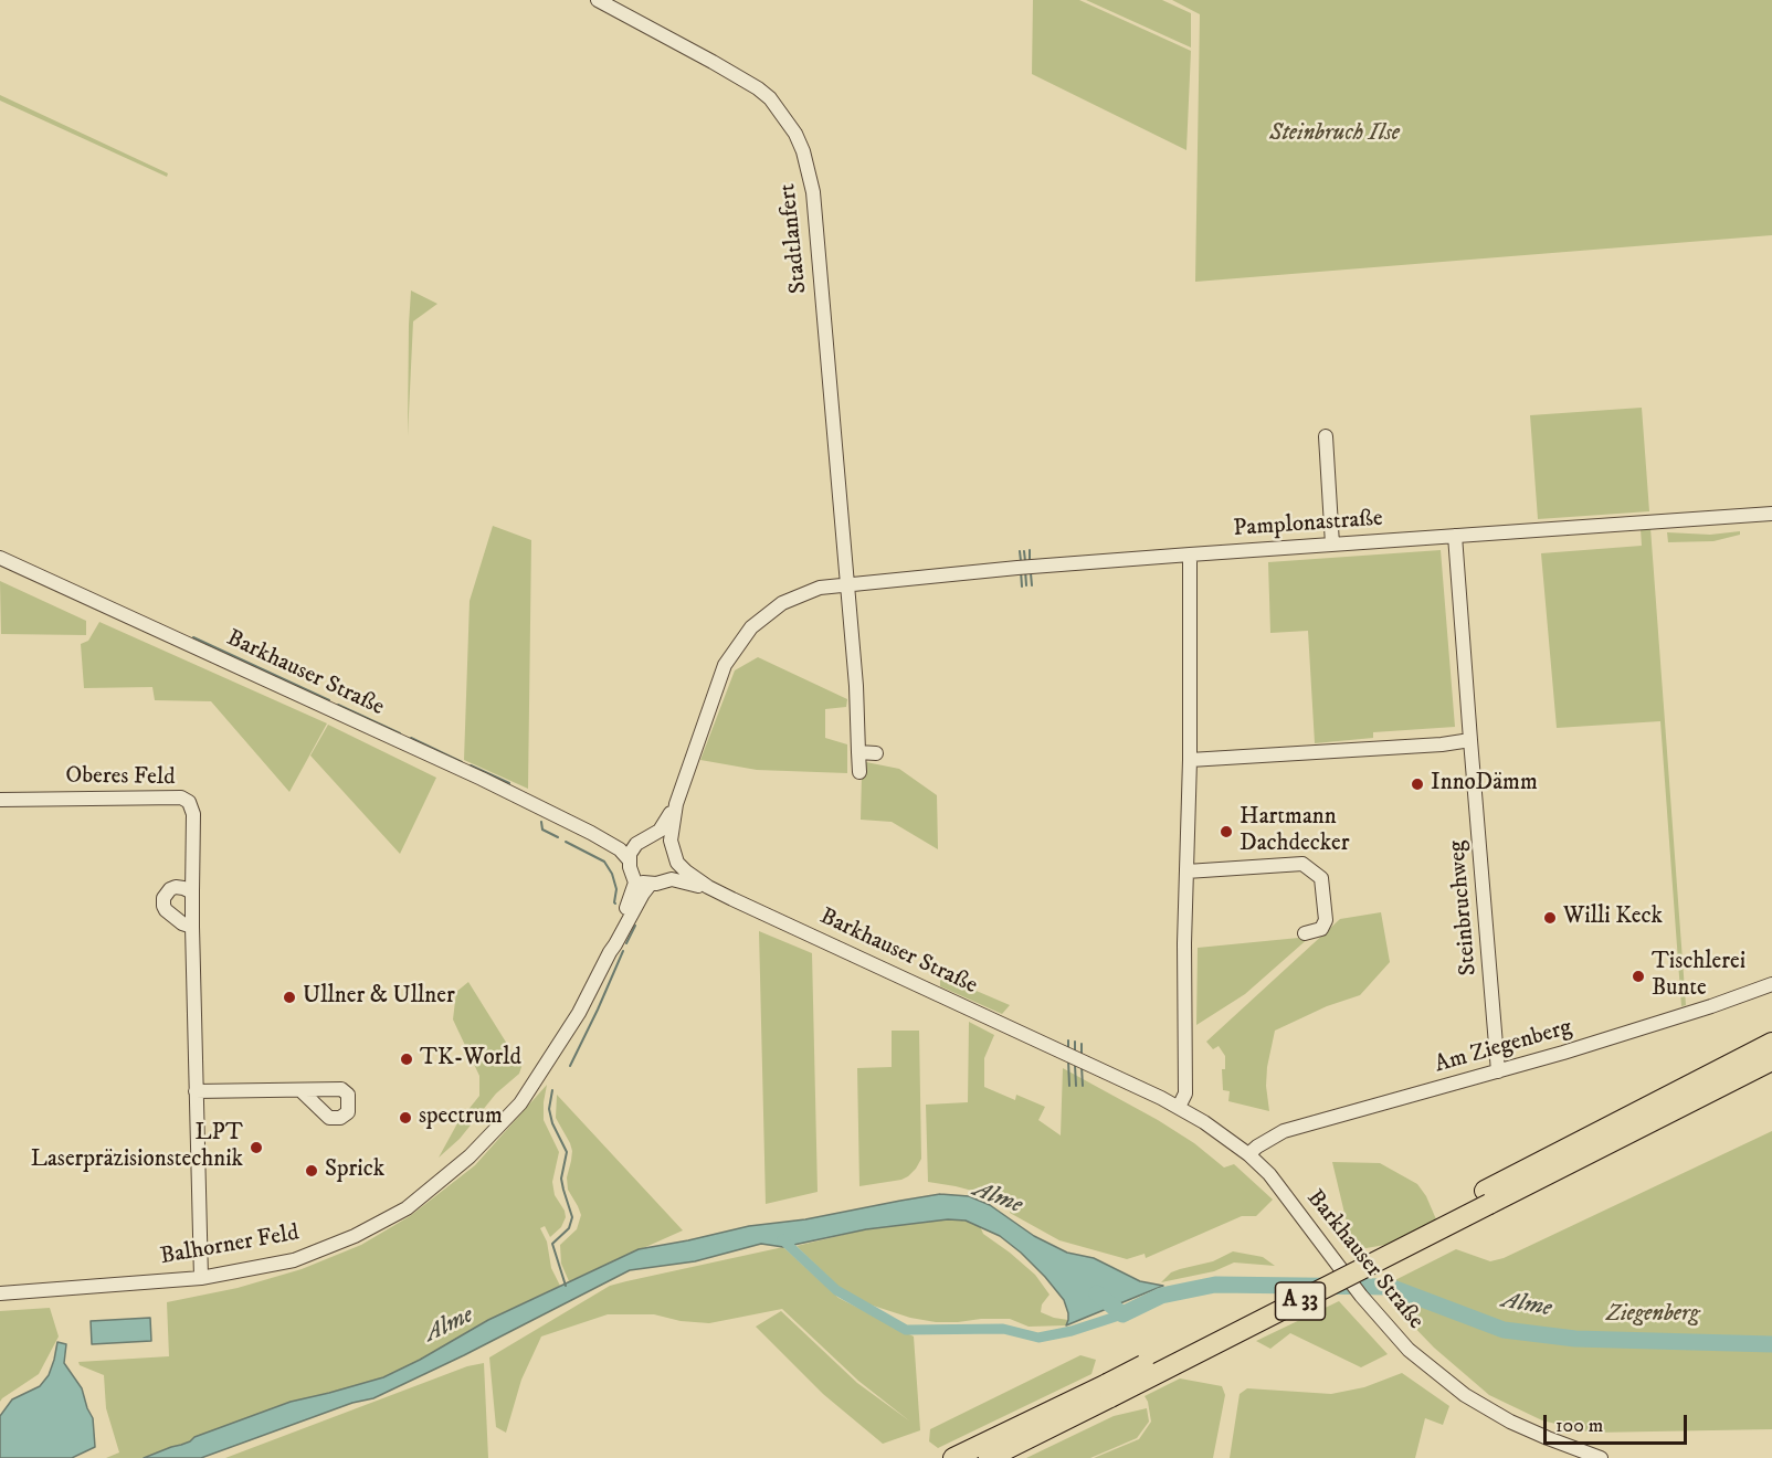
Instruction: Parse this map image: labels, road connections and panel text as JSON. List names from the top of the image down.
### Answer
{
  "streets": {
    "highway": ["A 33"],
    "street": [
      "Stadtlanfert",
      "Pamplonastraße",
      "Barkhauser Straße",
      "Oberes Feld",
      "Steinbruchweg",
      "Am Ziegenberg",
      "Balhorner Feld"
    ]
  },
  "crossings": [
    ["Stadtlanfert", "Pamplonastraße"],
    ["Pamplonastraße", "Steinbruchweg"],
    ["Barkhauser Straße", "Am Ziegenberg"],
    ["Barkhauser Straße", "Balhorner Feld"],
    ["Oberes Feld", "Balhorner Feld"],
    ["Steinbruchweg", "Am Ziegenberg"]
  ],
  "water": ["Alme"],
  "parks": ["Steinbruch Ilse", "Ziegenberg"],
  "places": [
    "InnoDämm",
    "Hartmann Dachdecker",
    "Willi Keck",
    "Tischlerei Bunte",
    "Ullner & Ullner",
    "TK-World",
    "spectrum",
    "LPT Laserpräzisionstechnik",
    "Sprick"
  ],
  "scale_bar": "100 m"
}
